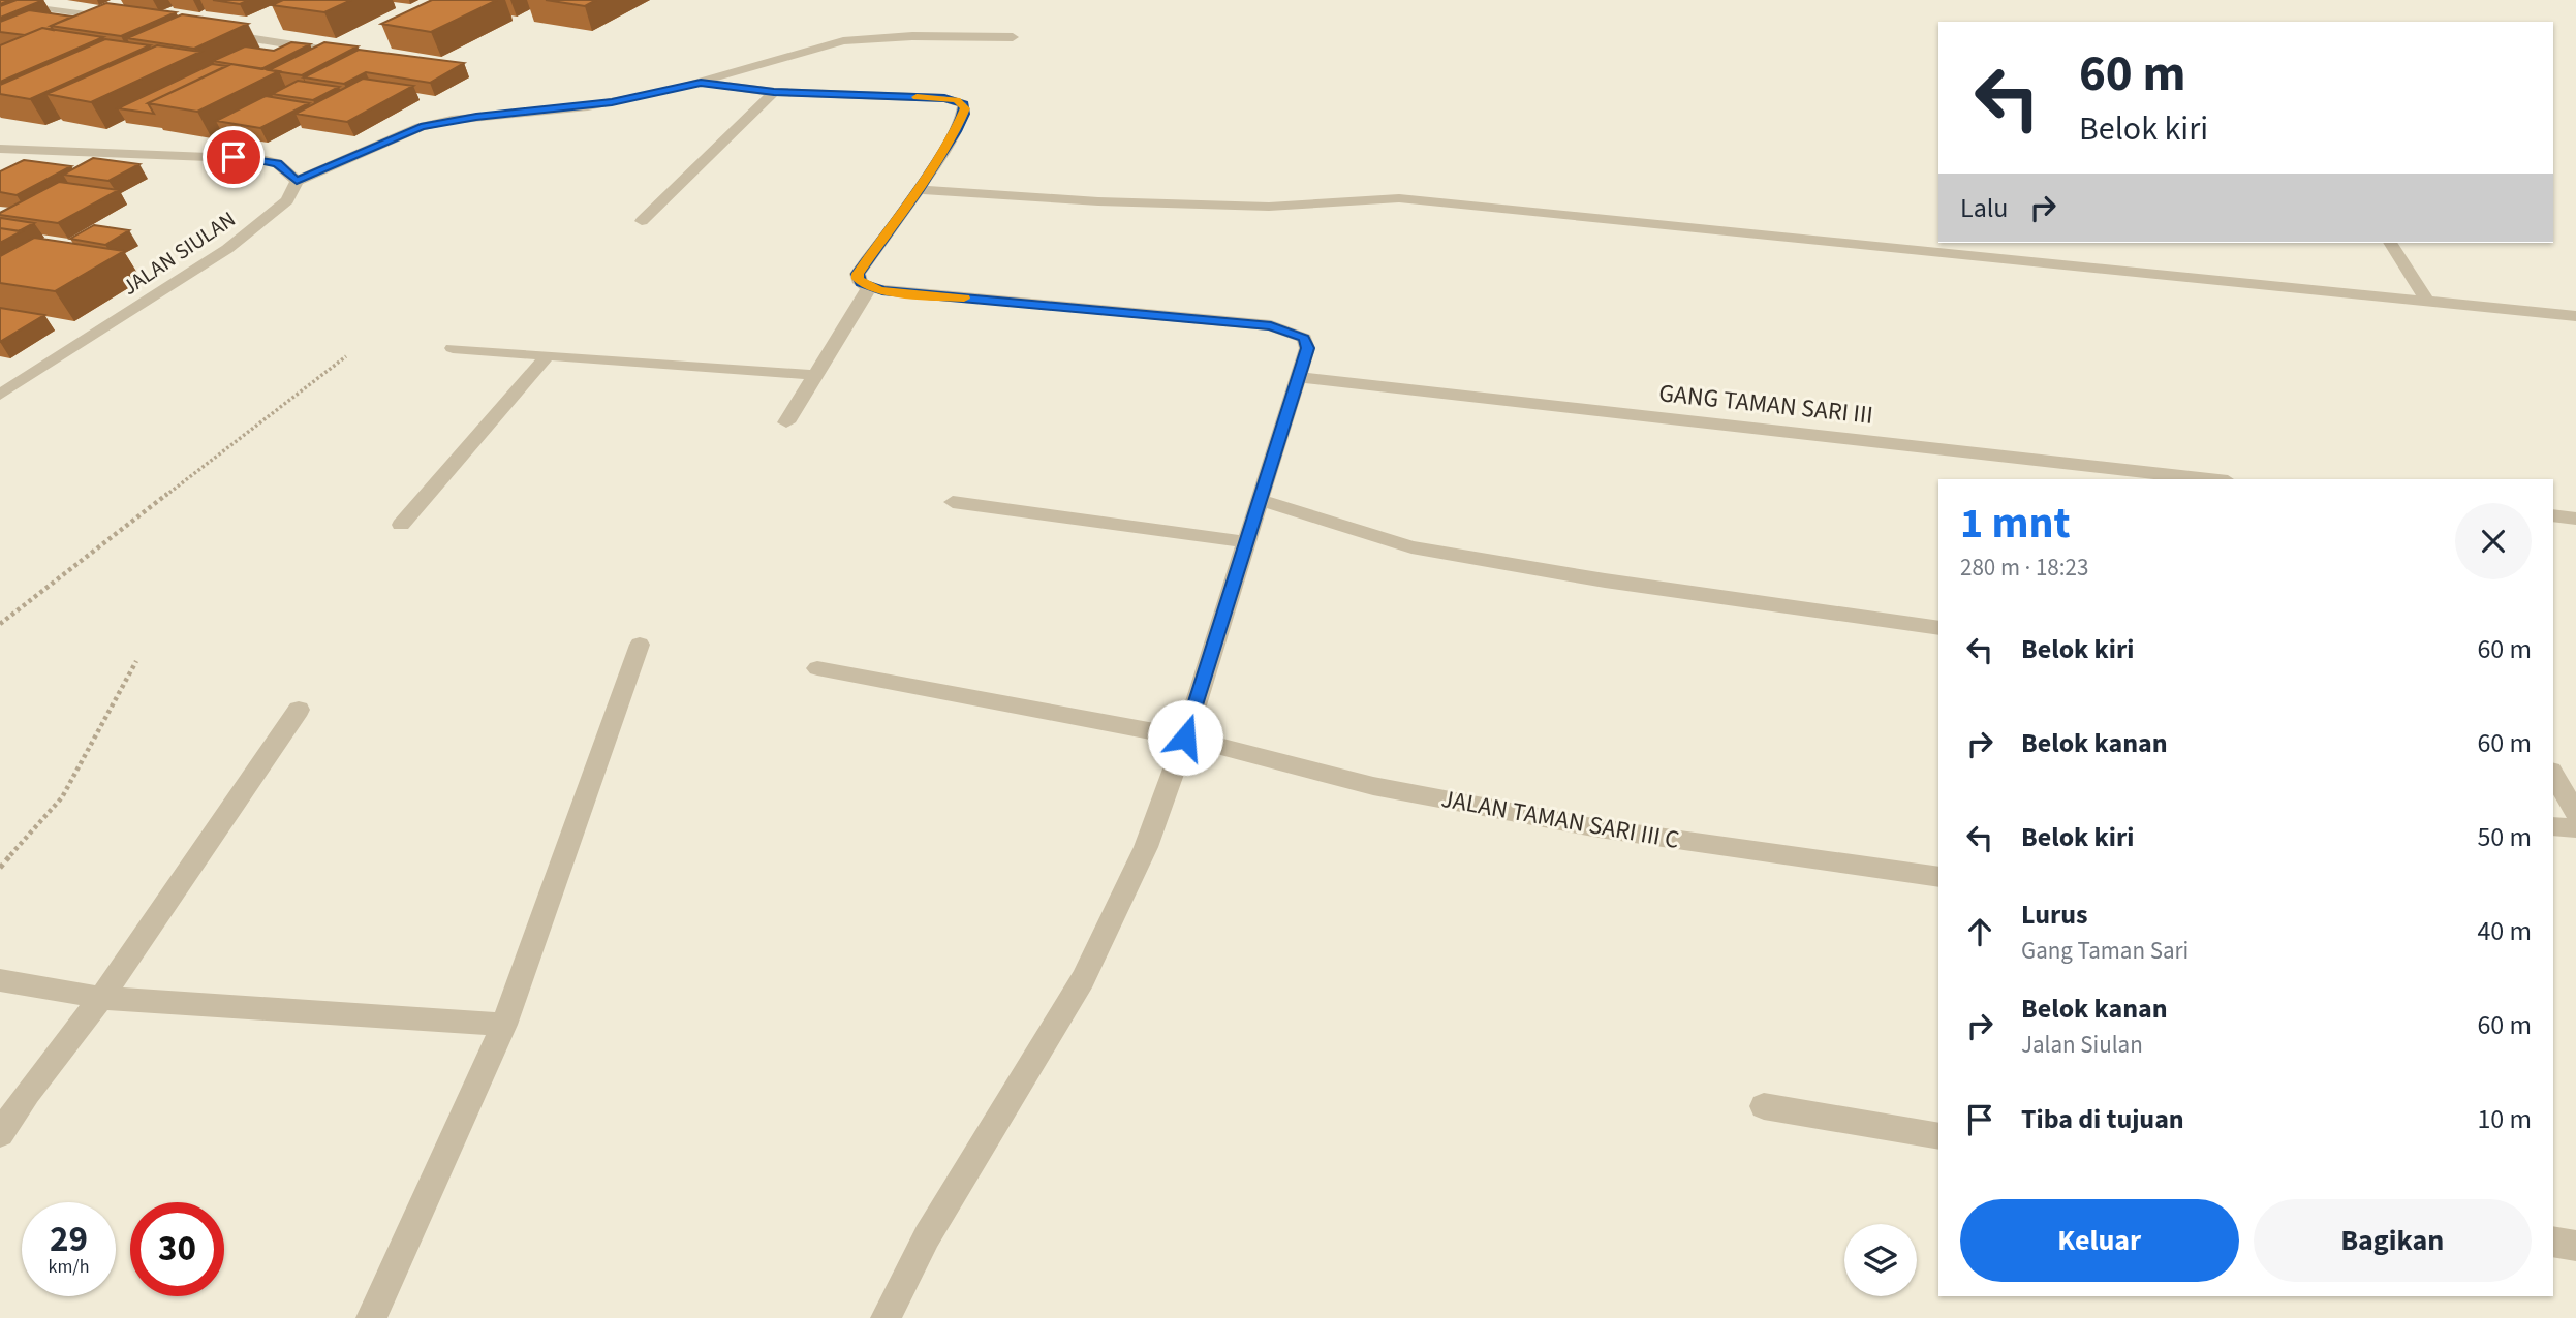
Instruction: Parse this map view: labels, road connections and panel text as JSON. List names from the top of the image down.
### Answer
{
  "streets": {
    "street": ["JALAN SIULAN", "GANG TAMAN SARI III", "JALAN TAMAN SARI III C"]
  },
  "page": {
    "turn": ["60 m", "Belok kiri"],
    "then": "Lalu",
    "heading": ["1 mnt", "280 m · 18:23"],
    "list": [
      {
        "name": "Belok kiri",
        "value": "60 m"
      },
      {
        "name": "Belok kanan",
        "value": "60 m"
      },
      {
        "name": "Belok kiri",
        "value": "50 m"
      },
      {
        "name": "Lurus",
        "note": "Gang Taman Sari",
        "value": "40 m"
      },
      {
        "name": "Belok kanan",
        "note": "Jalan Siulan",
        "value": "60 m"
      },
      {
        "name": "Tiba di tujuan",
        "value": "10 m"
      }
    ],
    "buttons": ["Keluar", "Bagikan"],
    "speed": "29 km/h",
    "limit": "30"
  }
}
